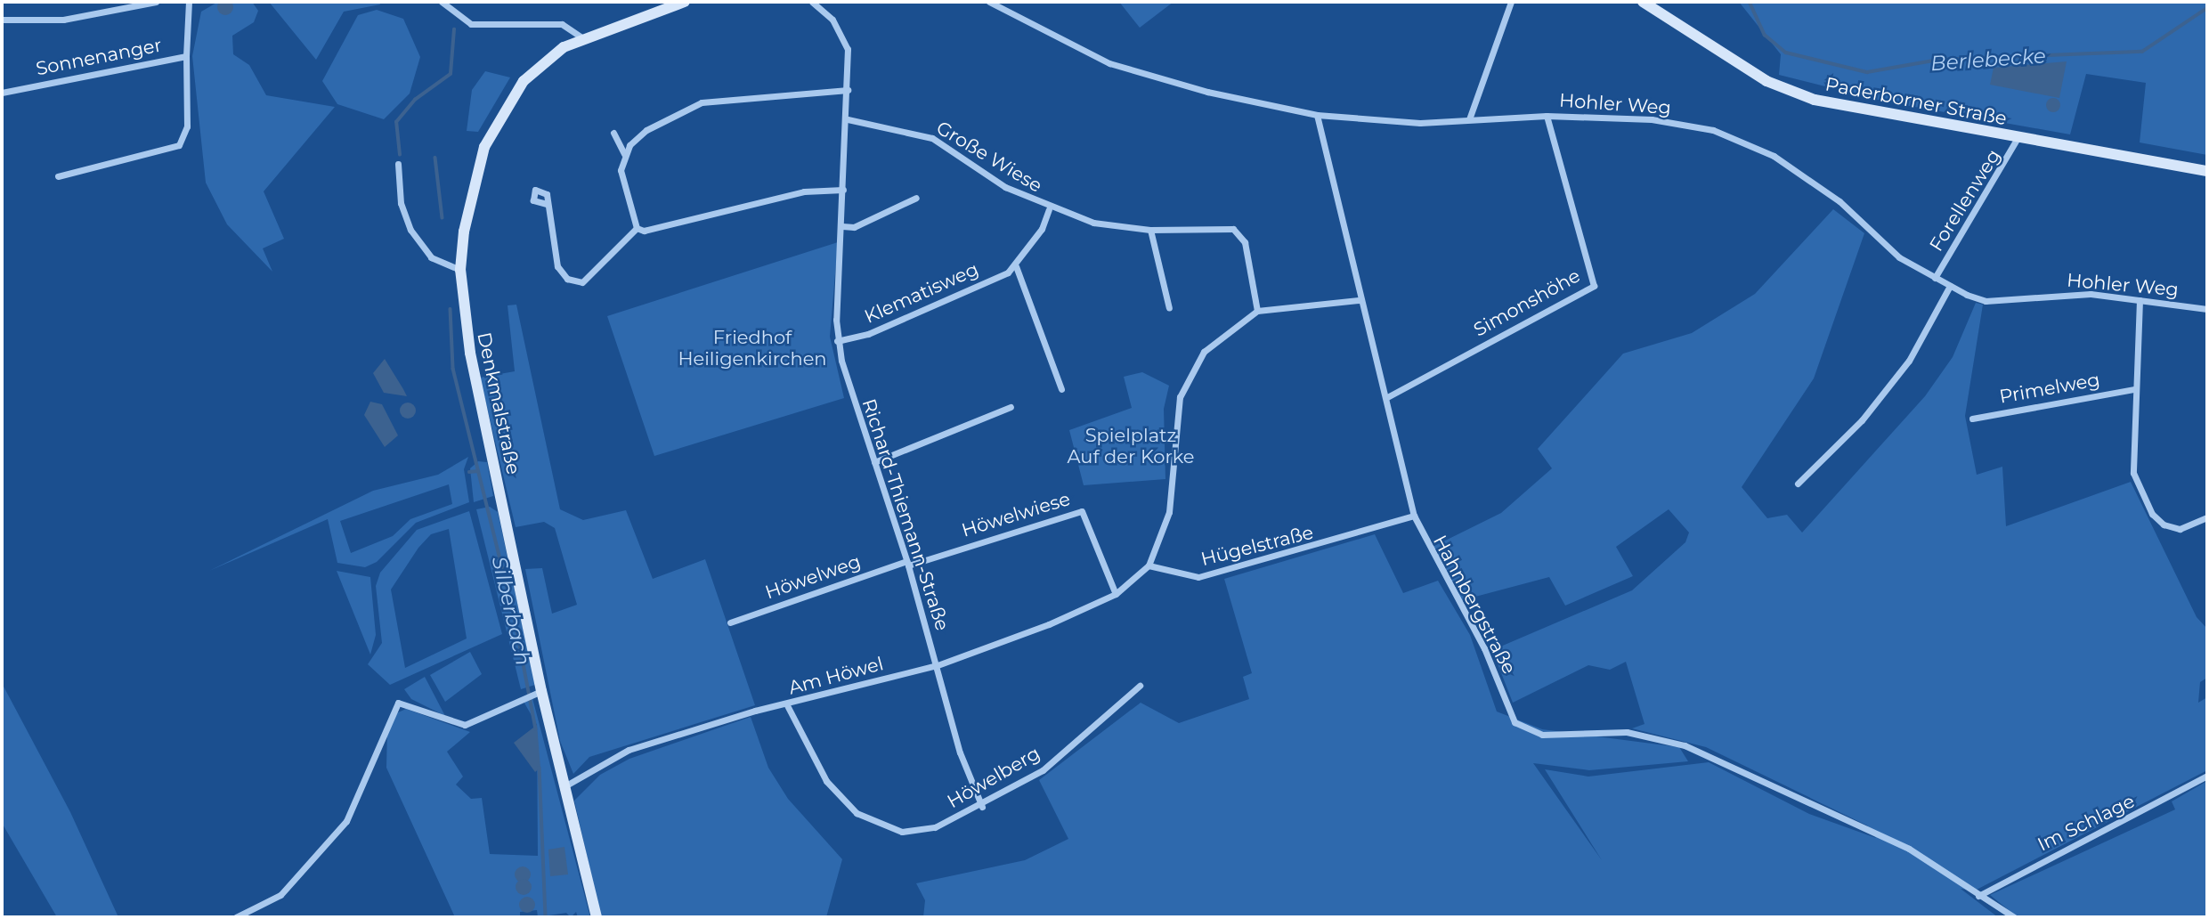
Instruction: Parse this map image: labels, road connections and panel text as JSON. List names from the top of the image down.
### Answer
{
  "streets": {
    "main road": ["Paderborner Straße", "Denkmalstraße"],
    "street": [
      "Sonnenanger",
      "Hohler Weg",
      "Große Wiese",
      "Forellenweg",
      "Klematisweg",
      "Simonshöhe",
      "Primelweg",
      "Richard-Thiemann-Straße",
      "Höwelwiese",
      "Hügelstraße",
      "Höwelweg",
      "Hahnbergstraße",
      "Am Höwel",
      "Höwelberg",
      "Im Schlage"
    ]
  },
  "crossings": [
    ["Paderborner Straße", "Forellenweg"],
    ["Hohler Weg", "Forellenweg"],
    ["Hohler Weg", "Simonshöhe"],
    ["Hohler Weg", "Hahnbergstraße"],
    ["Große Wiese", "Richard-Thiemann-Straße"],
    ["Klematisweg", "Richard-Thiemann-Straße"],
    ["Simonshöhe", "Hahnbergstraße"],
    ["Denkmalstraße", "Am Höwel"],
    ["Richard-Thiemann-Straße", "Höwelwiese"],
    ["Richard-Thiemann-Straße", "Höwelweg"],
    ["Richard-Thiemann-Straße", "Am Höwel"],
    ["Richard-Thiemann-Straße", "Höwelberg"],
    ["Höwelwiese", "Höwelweg"],
    ["Höwelwiese", "Am Höwel"],
    ["Hügelstraße", "Hahnbergstraße"],
    ["Hahnbergstraße", "Im Schlage"],
    ["Am Höwel", "Höwelberg"]
  ],
  "water": ["Berlebecke", "Silberbach"],
  "parks": ["Friedhof Heiligenkirchen", "Spielplatz Auf der Korke"]
}
